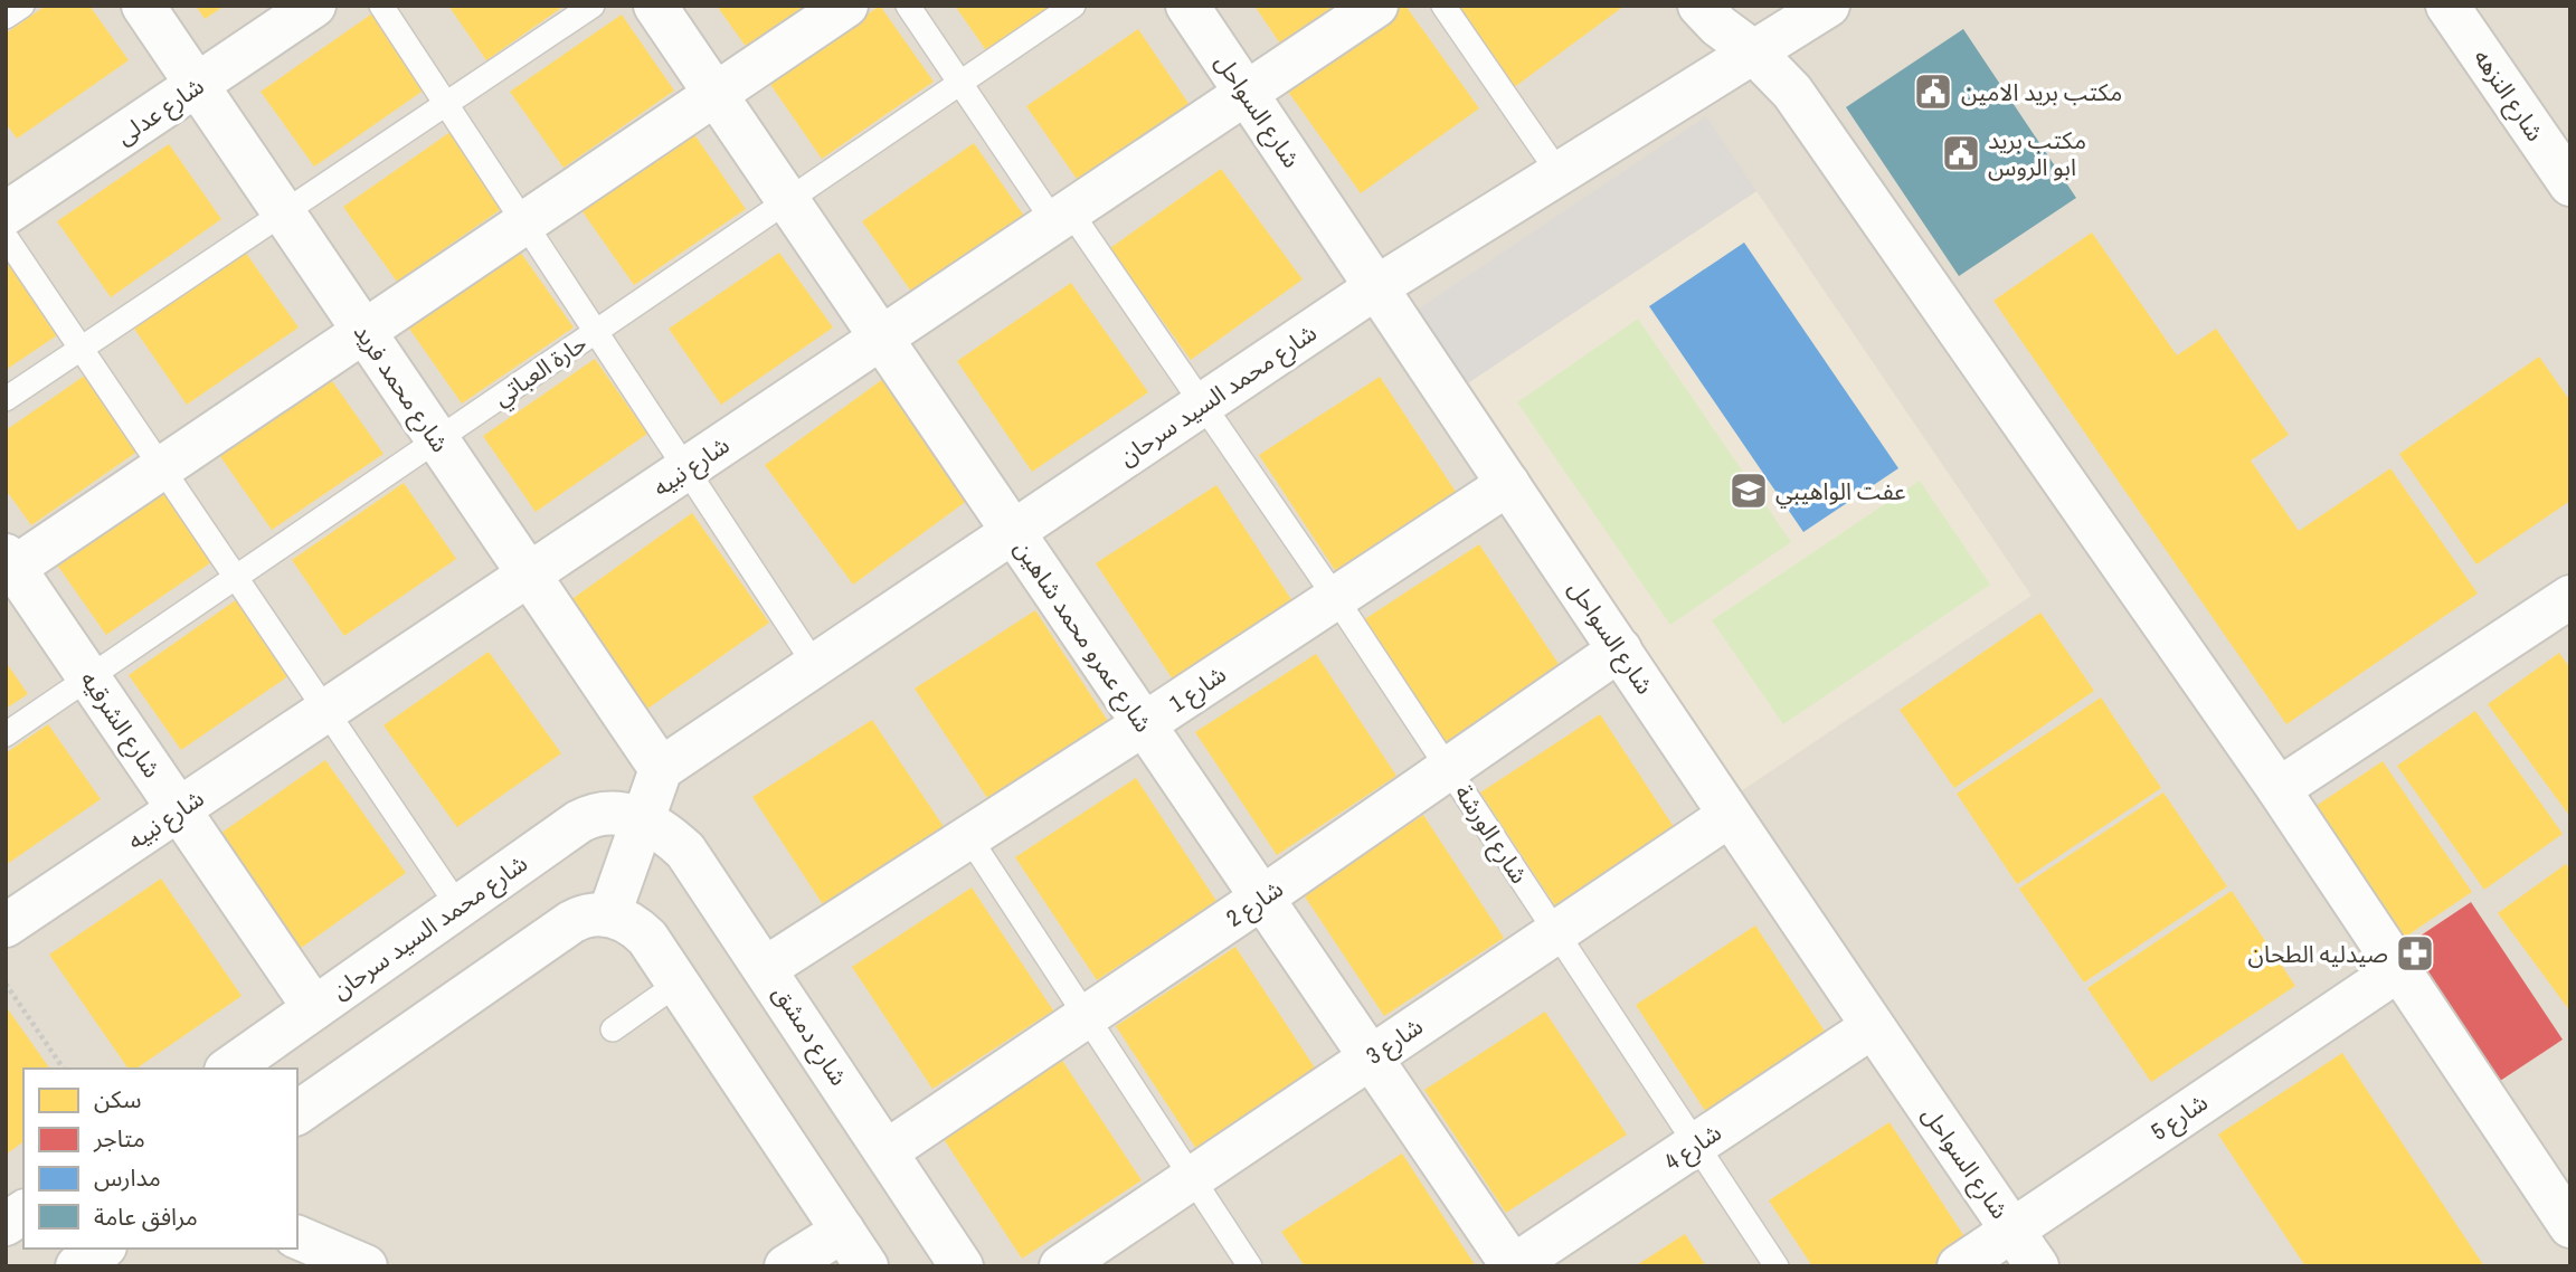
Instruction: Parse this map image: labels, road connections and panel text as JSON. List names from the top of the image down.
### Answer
{
  "streets": {
    "street": [
      "شارع النزهه",
      "شارع عدلى",
      "شارع السواحل",
      "شارع محمد فريد",
      "شارع محمد السيد سرحان",
      "شارع نبيه",
      "شارع عمرو محمد شاهين",
      "شارع 1",
      "شارع الشرقيه",
      "شارع 2",
      "شارع دمشق",
      "شارع 3",
      "شارع 5",
      "شارع 4"
    ],
    "lane": ["حارة العباتي", "شارع الورشة"]
  },
  "crossings": [
    ["شارع عدلى", "شارع محمد فريد"],
    ["شارع السواحل", "شارع محمد السيد سرحان"],
    ["شارع السواحل", "شارع نبيه"],
    ["شارع السواحل", "شارع 1"],
    ["شارع السواحل", "شارع 2"],
    ["شارع السواحل", "شارع 3"],
    ["شارع السواحل", "شارع 5"],
    ["شارع السواحل", "شارع 4"],
    ["حارة العباتي", "شارع محمد فريد"],
    ["حارة العباتي", "شارع عمرو محمد شاهين"],
    ["حارة العباتي", "شارع الشرقيه"],
    ["حارة العباتي", "شارع الورشة"],
    ["شارع محمد فريد", "شارع محمد السيد سرحان"],
    ["شارع محمد فريد", "شارع نبيه"],
    ["شارع محمد السيد سرحان", "شارع عمرو محمد شاهين"],
    ["شارع محمد السيد سرحان", "شارع الشرقيه"],
    ["شارع محمد السيد سرحان", "شارع الورشة"],
    ["شارع محمد السيد سرحان", "شارع دمشق"],
    ["شارع نبيه", "شارع عمرو محمد شاهين"],
    ["شارع نبيه", "شارع الشرقيه"],
    ["شارع نبيه", "شارع الورشة"],
    ["شارع عمرو محمد شاهين", "شارع 1"],
    ["شارع عمرو محمد شاهين", "شارع 2"],
    ["شارع عمرو محمد شاهين", "شارع 3"],
    ["شارع عمرو محمد شاهين", "شارع 4"],
    ["شارع 1", "شارع الورشة"],
    ["شارع 1", "شارع دمشق"],
    ["شارع الورشة", "شارع 2"],
    ["شارع الورشة", "شارع 3"],
    ["شارع الورشة", "شارع 4"],
    ["شارع 2", "شارع دمشق"]
  ],
  "places": {
    "public building": ["مكتب بريد الامين", "مكتب بريد ابو الروس"],
    "school or university": ["عفت الواهيبي"],
    "pharmacy": ["صيدليه الطحان"]
  },
  "legend": [
    "سكن",
    "متاجر",
    "مدارس",
    "مرافق عامة"
  ]
}
